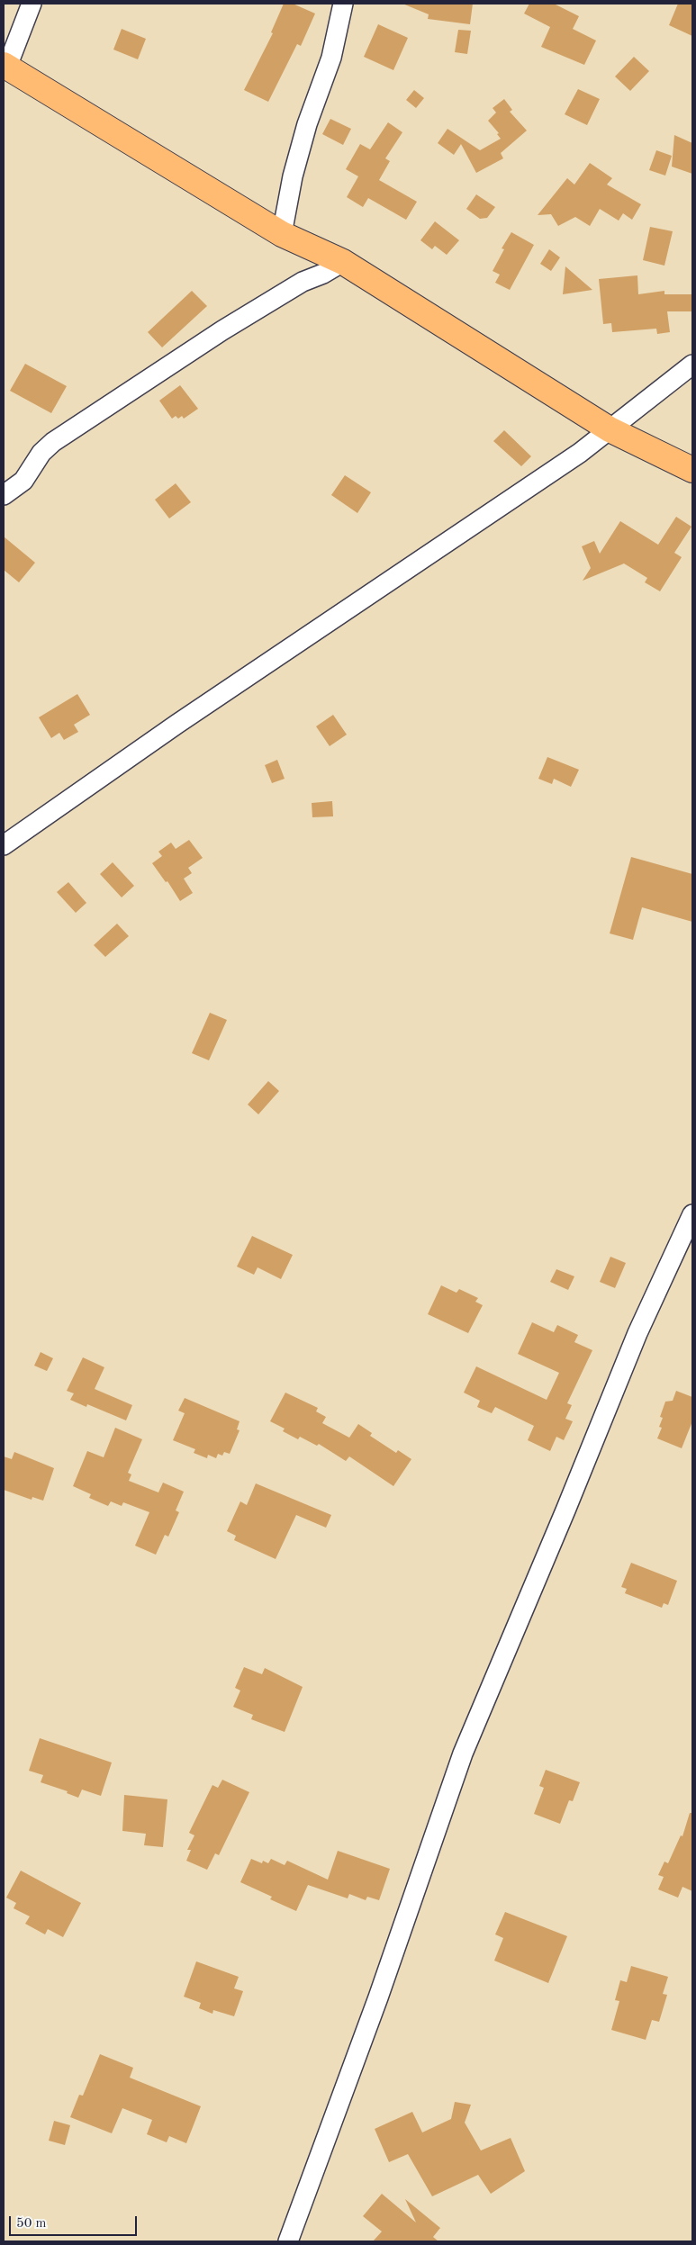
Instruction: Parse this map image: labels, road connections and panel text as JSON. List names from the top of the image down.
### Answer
{
  "scale_bar": "50 m"
}
